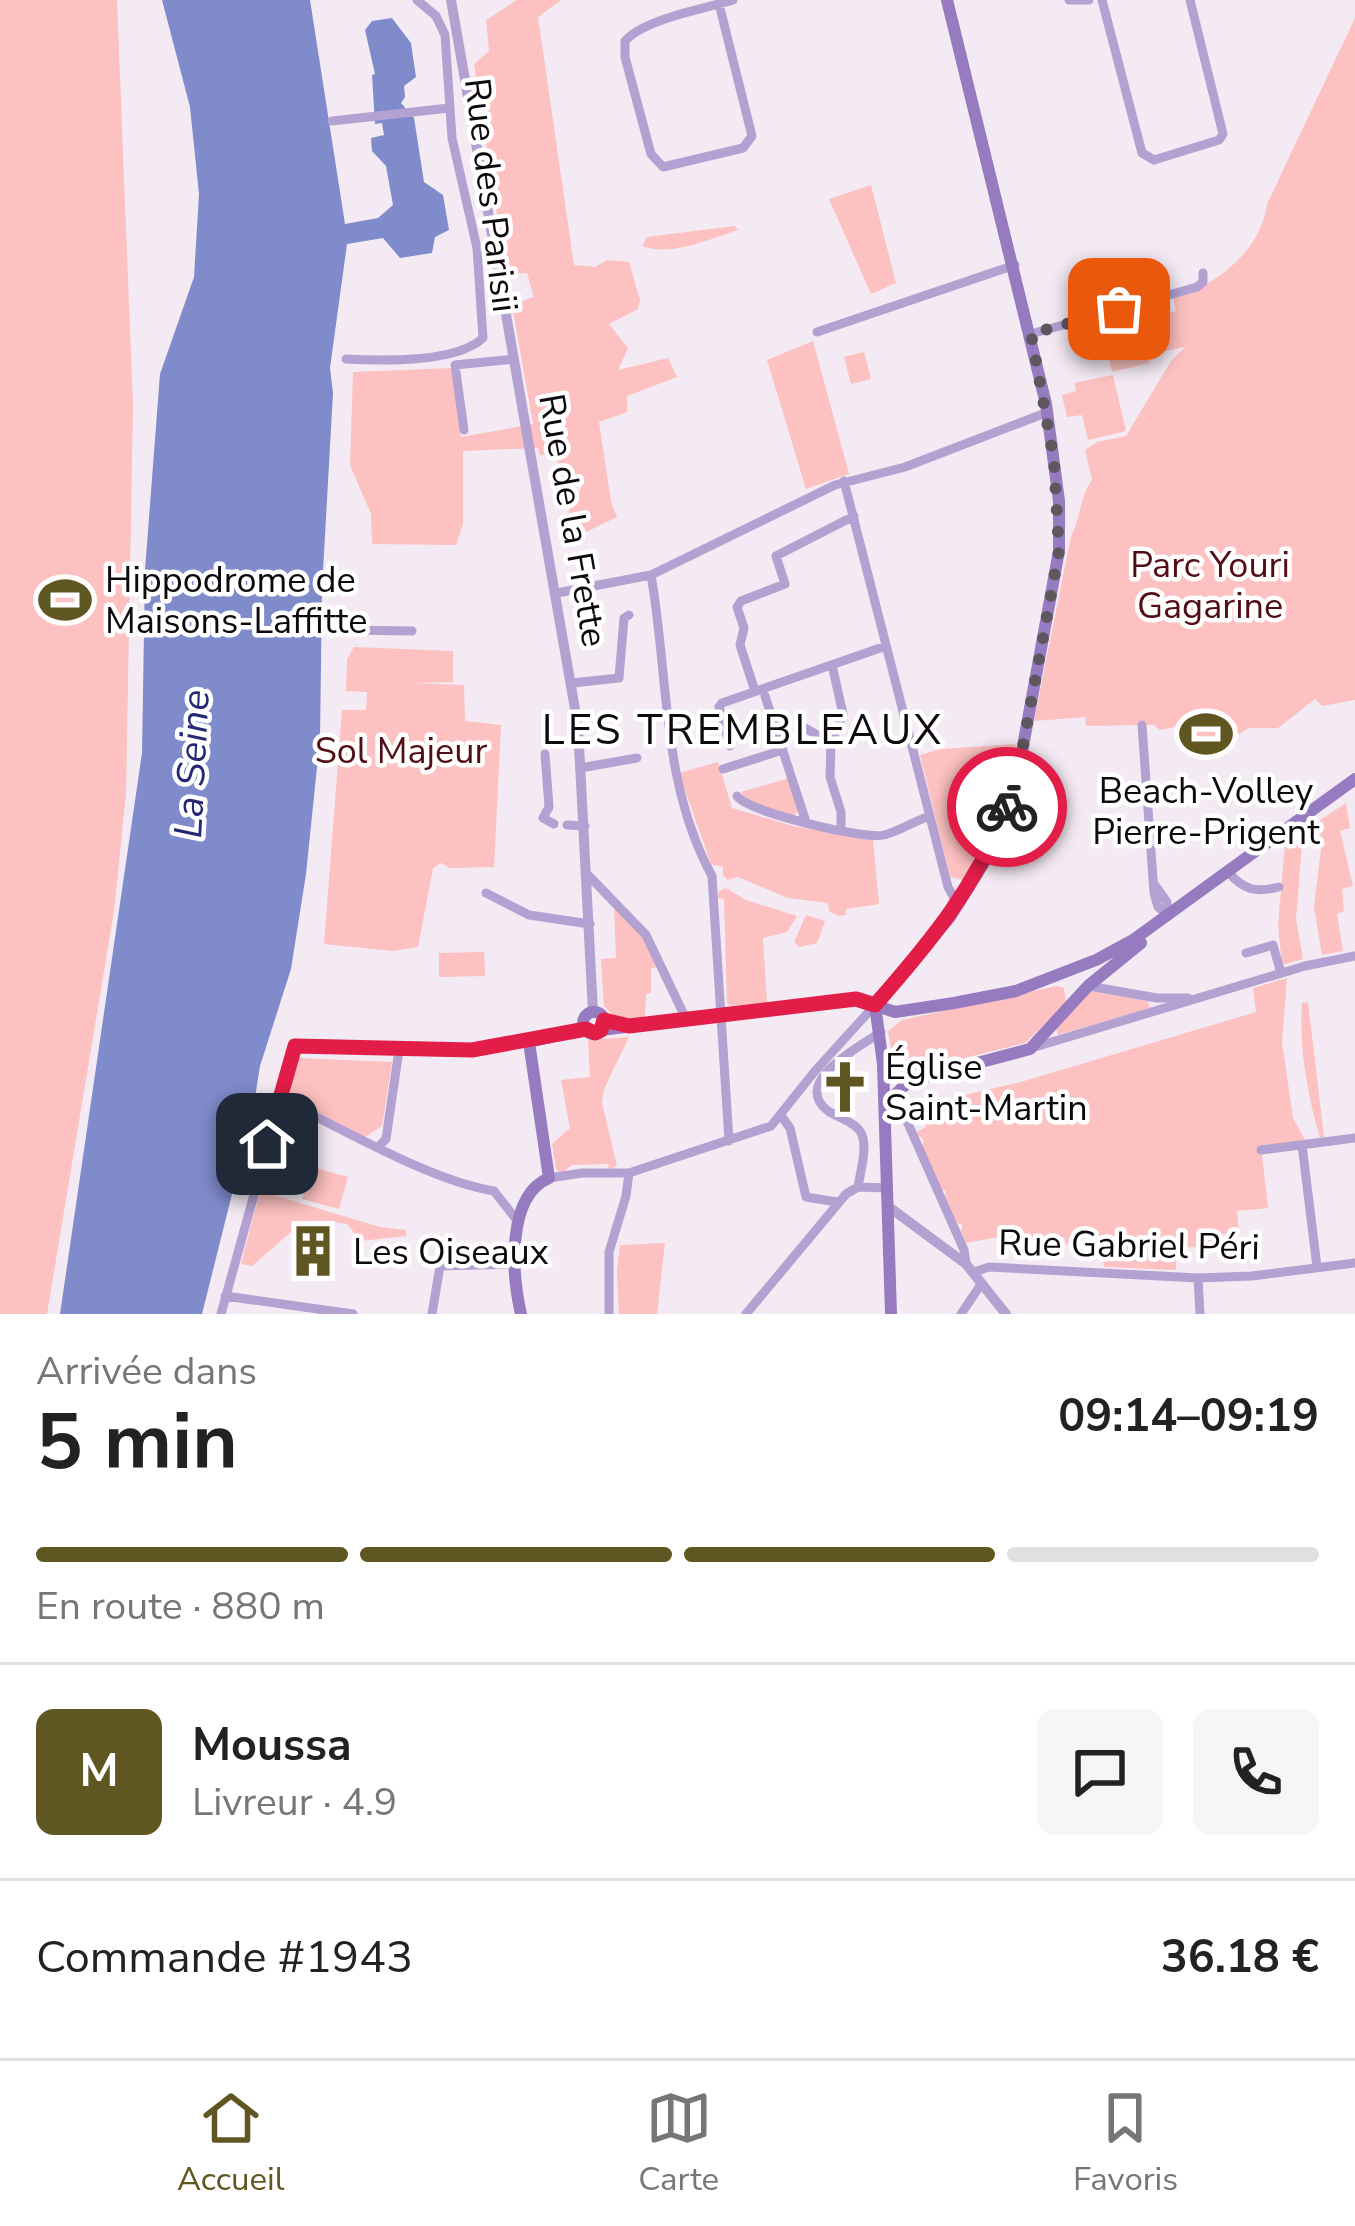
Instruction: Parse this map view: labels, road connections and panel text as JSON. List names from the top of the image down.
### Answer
{
  "streets": {
    "street": ["Rue des Parisii", "Rue de la Frette", "Rue Gabriel Péri"]
  },
  "districts": ["LES TREMBLEAUX"],
  "water": ["La Seine"],
  "parks": ["Parc Youri Gagarine", "Sol Majeur"],
  "places": {
    "sports": ["Hippodrome de Maisons-Laffitte", "Beach-Volley Pierre-Prigent"],
    "church": ["Église Saint-Martin"],
    "building": ["Les Oiseaux"]
  },
  "page": {
    "heading": ["5 min", "Arrivée dans", "09:14–09:19"],
    "panel": [
      "Moussa",
      "Livreur · 4.9",
      "Commande #1943",
      "36.18 €"
    ],
    "bar": "En route · 880 m",
    "round": "M",
    "tabs": ["Accueil", "Carte", "Favoris"]
  }
}
